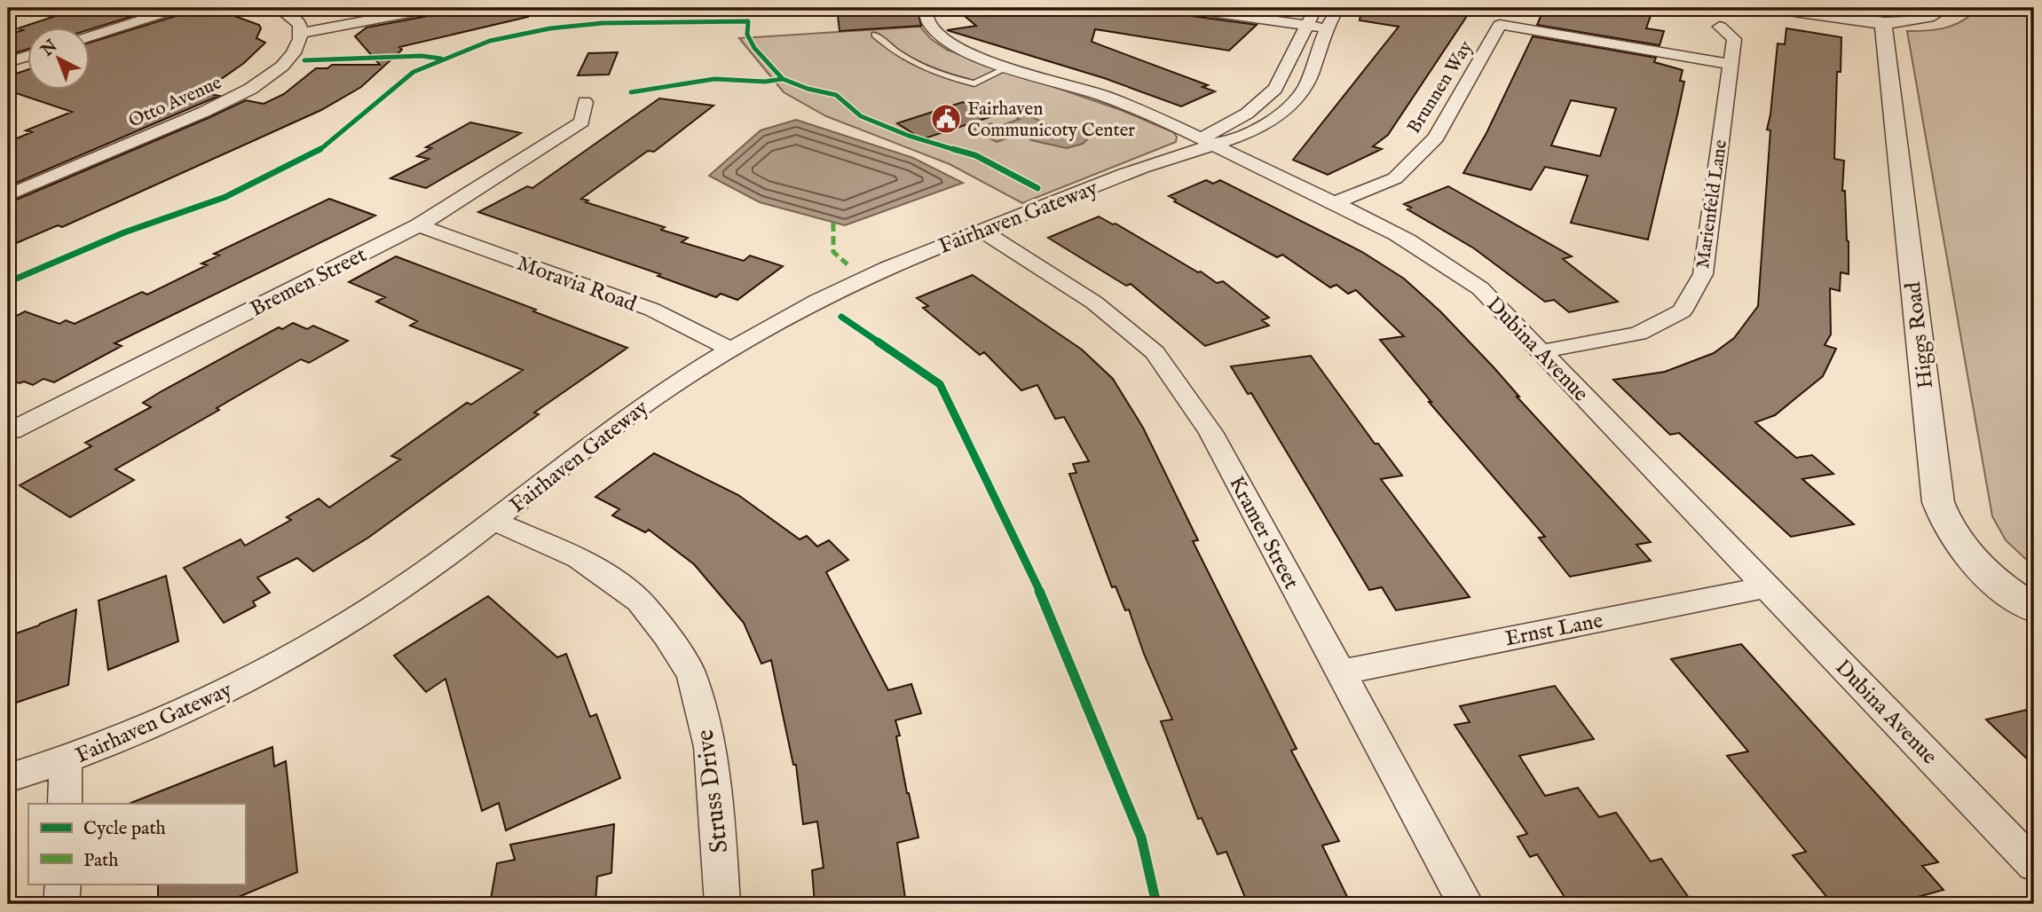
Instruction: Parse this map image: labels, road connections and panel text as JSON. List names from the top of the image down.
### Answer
{
  "streets": {
    "street": [
      "Brunnen Way",
      "Otto Avenue",
      "Marienfeld Lane",
      "Fairhaven Gateway",
      "Bremen Street",
      "Moravia Road",
      "Higgs Road",
      "Dubina Avenue",
      "Kramer Street",
      "Ernst Lane",
      "Struss Drive"
    ]
  },
  "crossings": [
    ["Brunnen Way", "Marienfeld Lane"],
    ["Brunnen Way", "Dubina Avenue"],
    ["Marienfeld Lane", "Dubina Avenue"],
    ["Fairhaven Gateway", "Moravia Road"],
    ["Fairhaven Gateway", "Dubina Avenue"],
    ["Fairhaven Gateway", "Kramer Street"],
    ["Fairhaven Gateway", "Struss Drive"],
    ["Bremen Street", "Moravia Road"],
    ["Dubina Avenue", "Ernst Lane"],
    ["Kramer Street", "Ernst Lane"]
  ],
  "places": {
    "public building": ["Fairhaven Communicoty Center"]
  },
  "legend": ["Cycle path", "Path"],
  "north": "top left"
}
